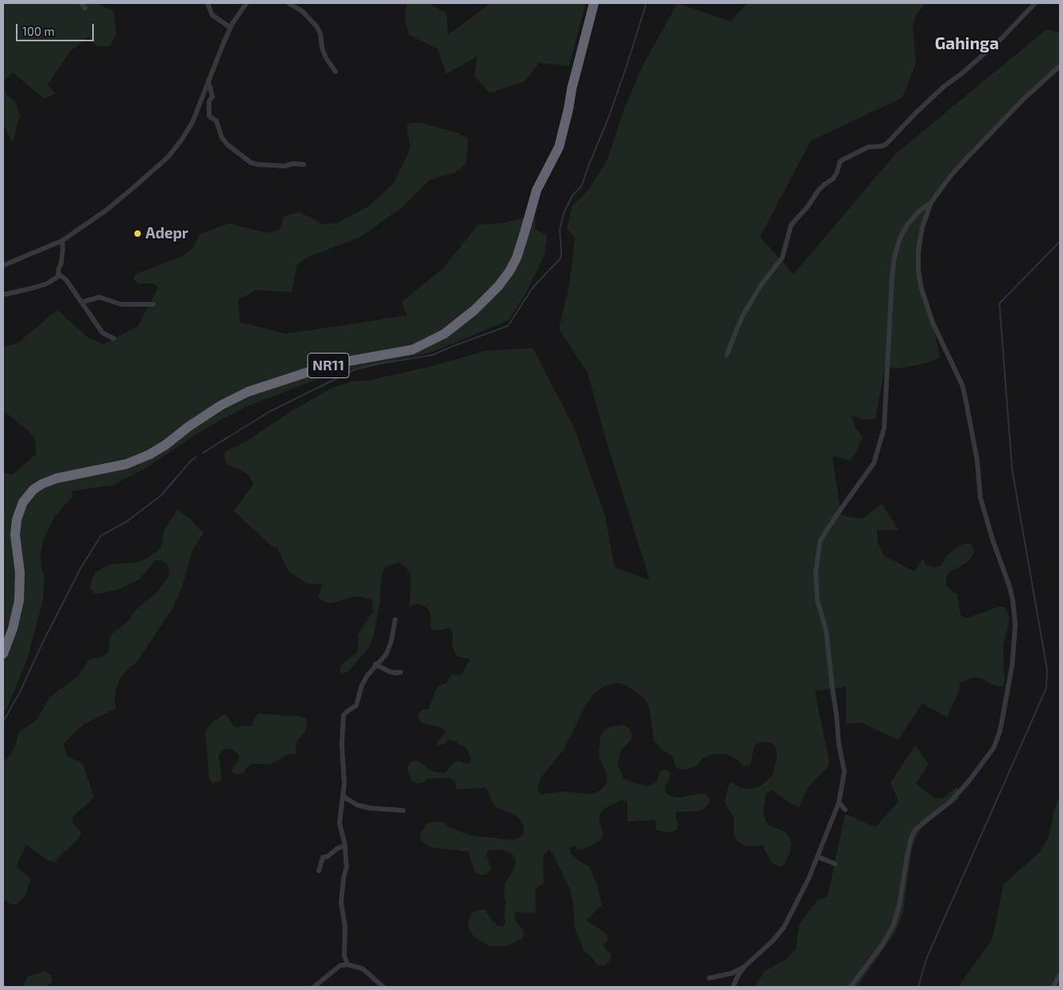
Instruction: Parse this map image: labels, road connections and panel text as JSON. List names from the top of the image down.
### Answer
{
  "streets": {
    "highway": ["NR11"]
  },
  "districts": ["Gahinga"],
  "places": ["Adepr"],
  "scale_bar": "100 m"
}
